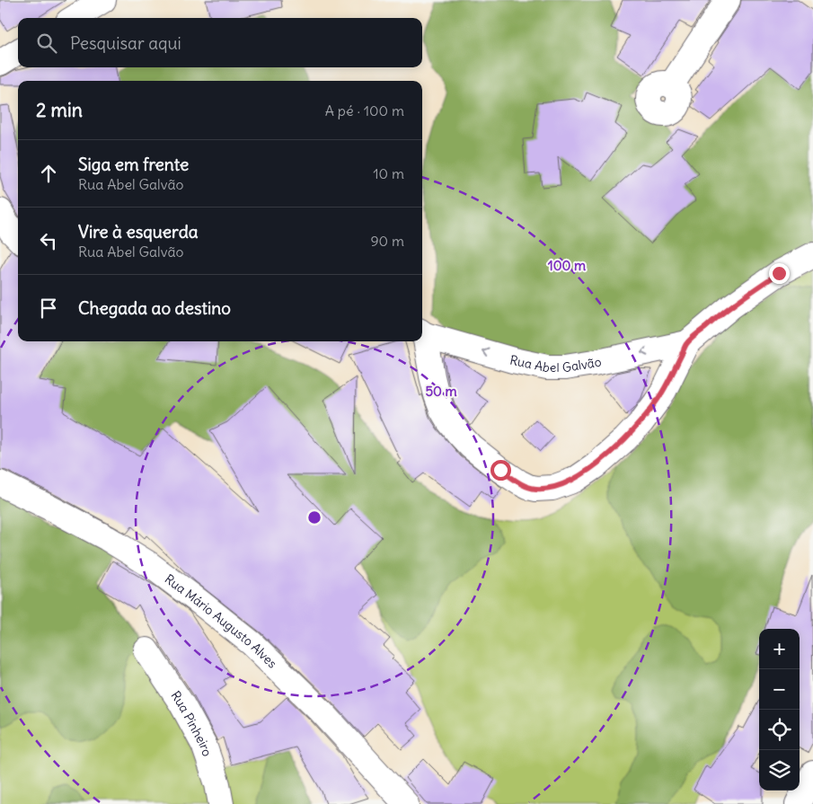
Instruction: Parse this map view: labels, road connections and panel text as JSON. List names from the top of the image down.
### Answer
{
  "streets": {
    "street": ["Rua Abel Galvão", "Rua Mário Augusto Alves", "Rua Pinheiro"]
  },
  "page": {
    "search": "Pesquisar aqui",
    "heading": ["2 min", "A pé · 100 m"],
    "list": [
      ["Siga em frente", "Rua Abel Galvão", "10 m"],
      ["Vire à esquerda", "Rua Abel Galvão", "90 m"],
      "Chegada ao destino"
    ],
    "map_buttons": ["+", "−"]
  },
  "rings": ["100 m", "50 m"]
}
